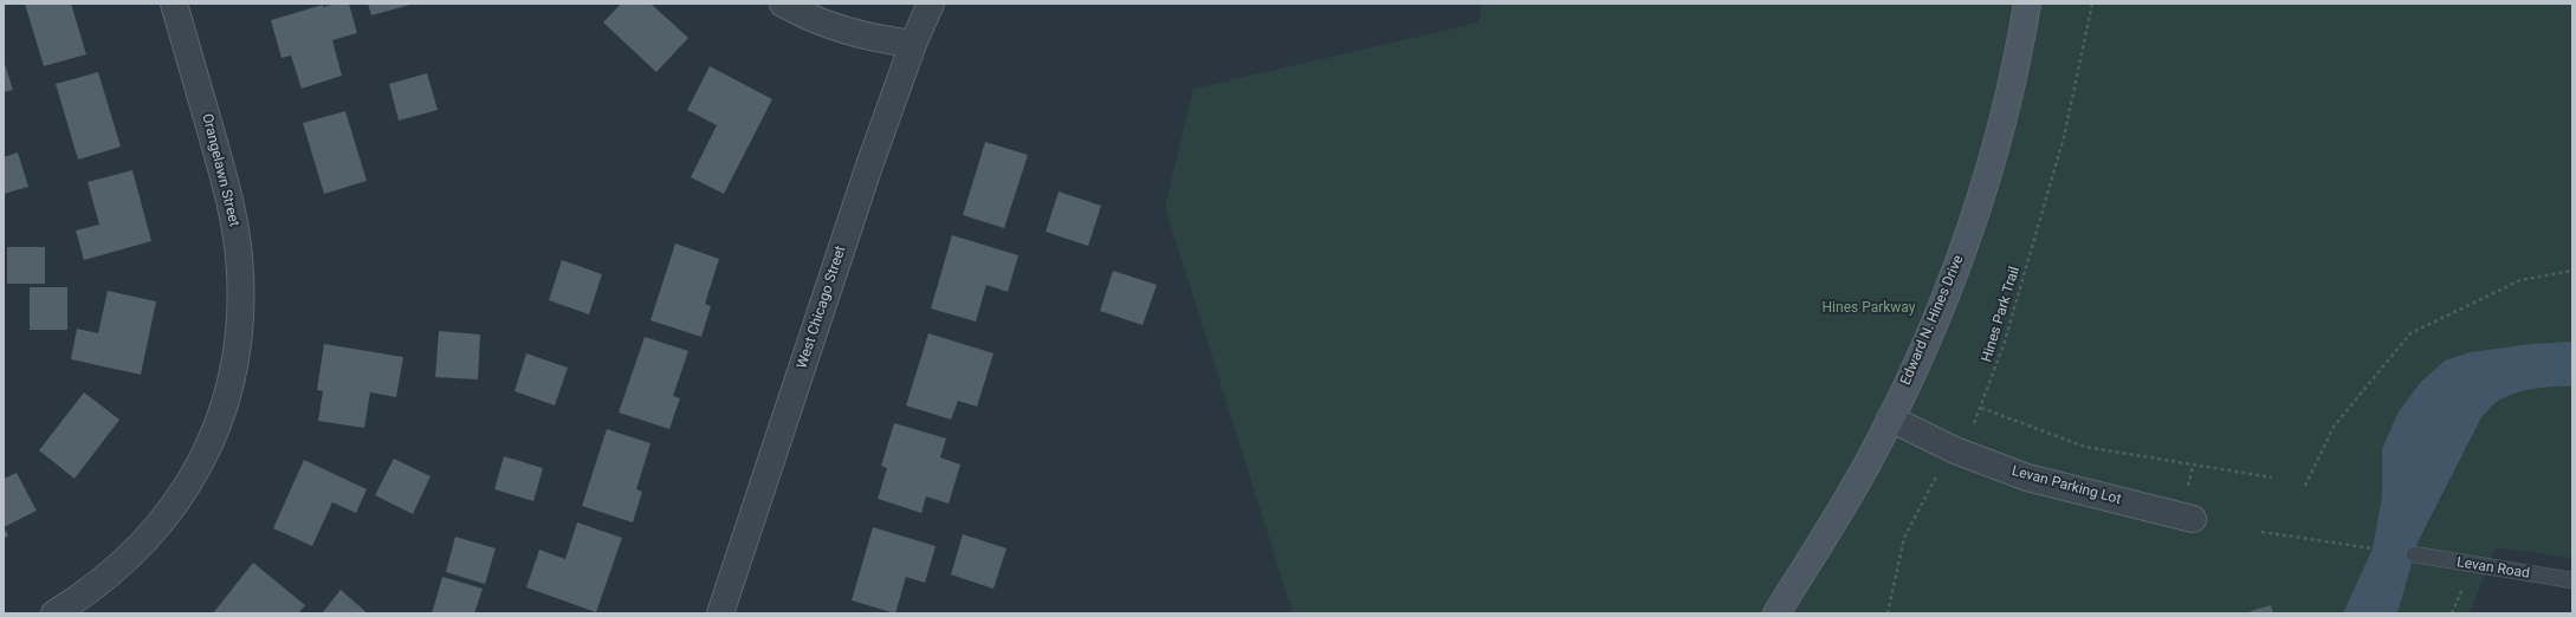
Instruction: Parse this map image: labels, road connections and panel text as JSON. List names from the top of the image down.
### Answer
{
  "streets": {
    "street": [
      "Orangelawn Street",
      "West Chicago Street",
      "Edward N. Hines Drive",
      "Levan Parking Lot"
    ],
    "lane": ["Levan Road"],
    "path": ["Hines Park Trail"]
  },
  "crossings": [
    ["Hines Park Trail", "Levan Parking Lot"],
    ["Edward N. Hines Drive", "Levan Parking Lot"]
  ],
  "parks": ["Hines Parkway"]
}
